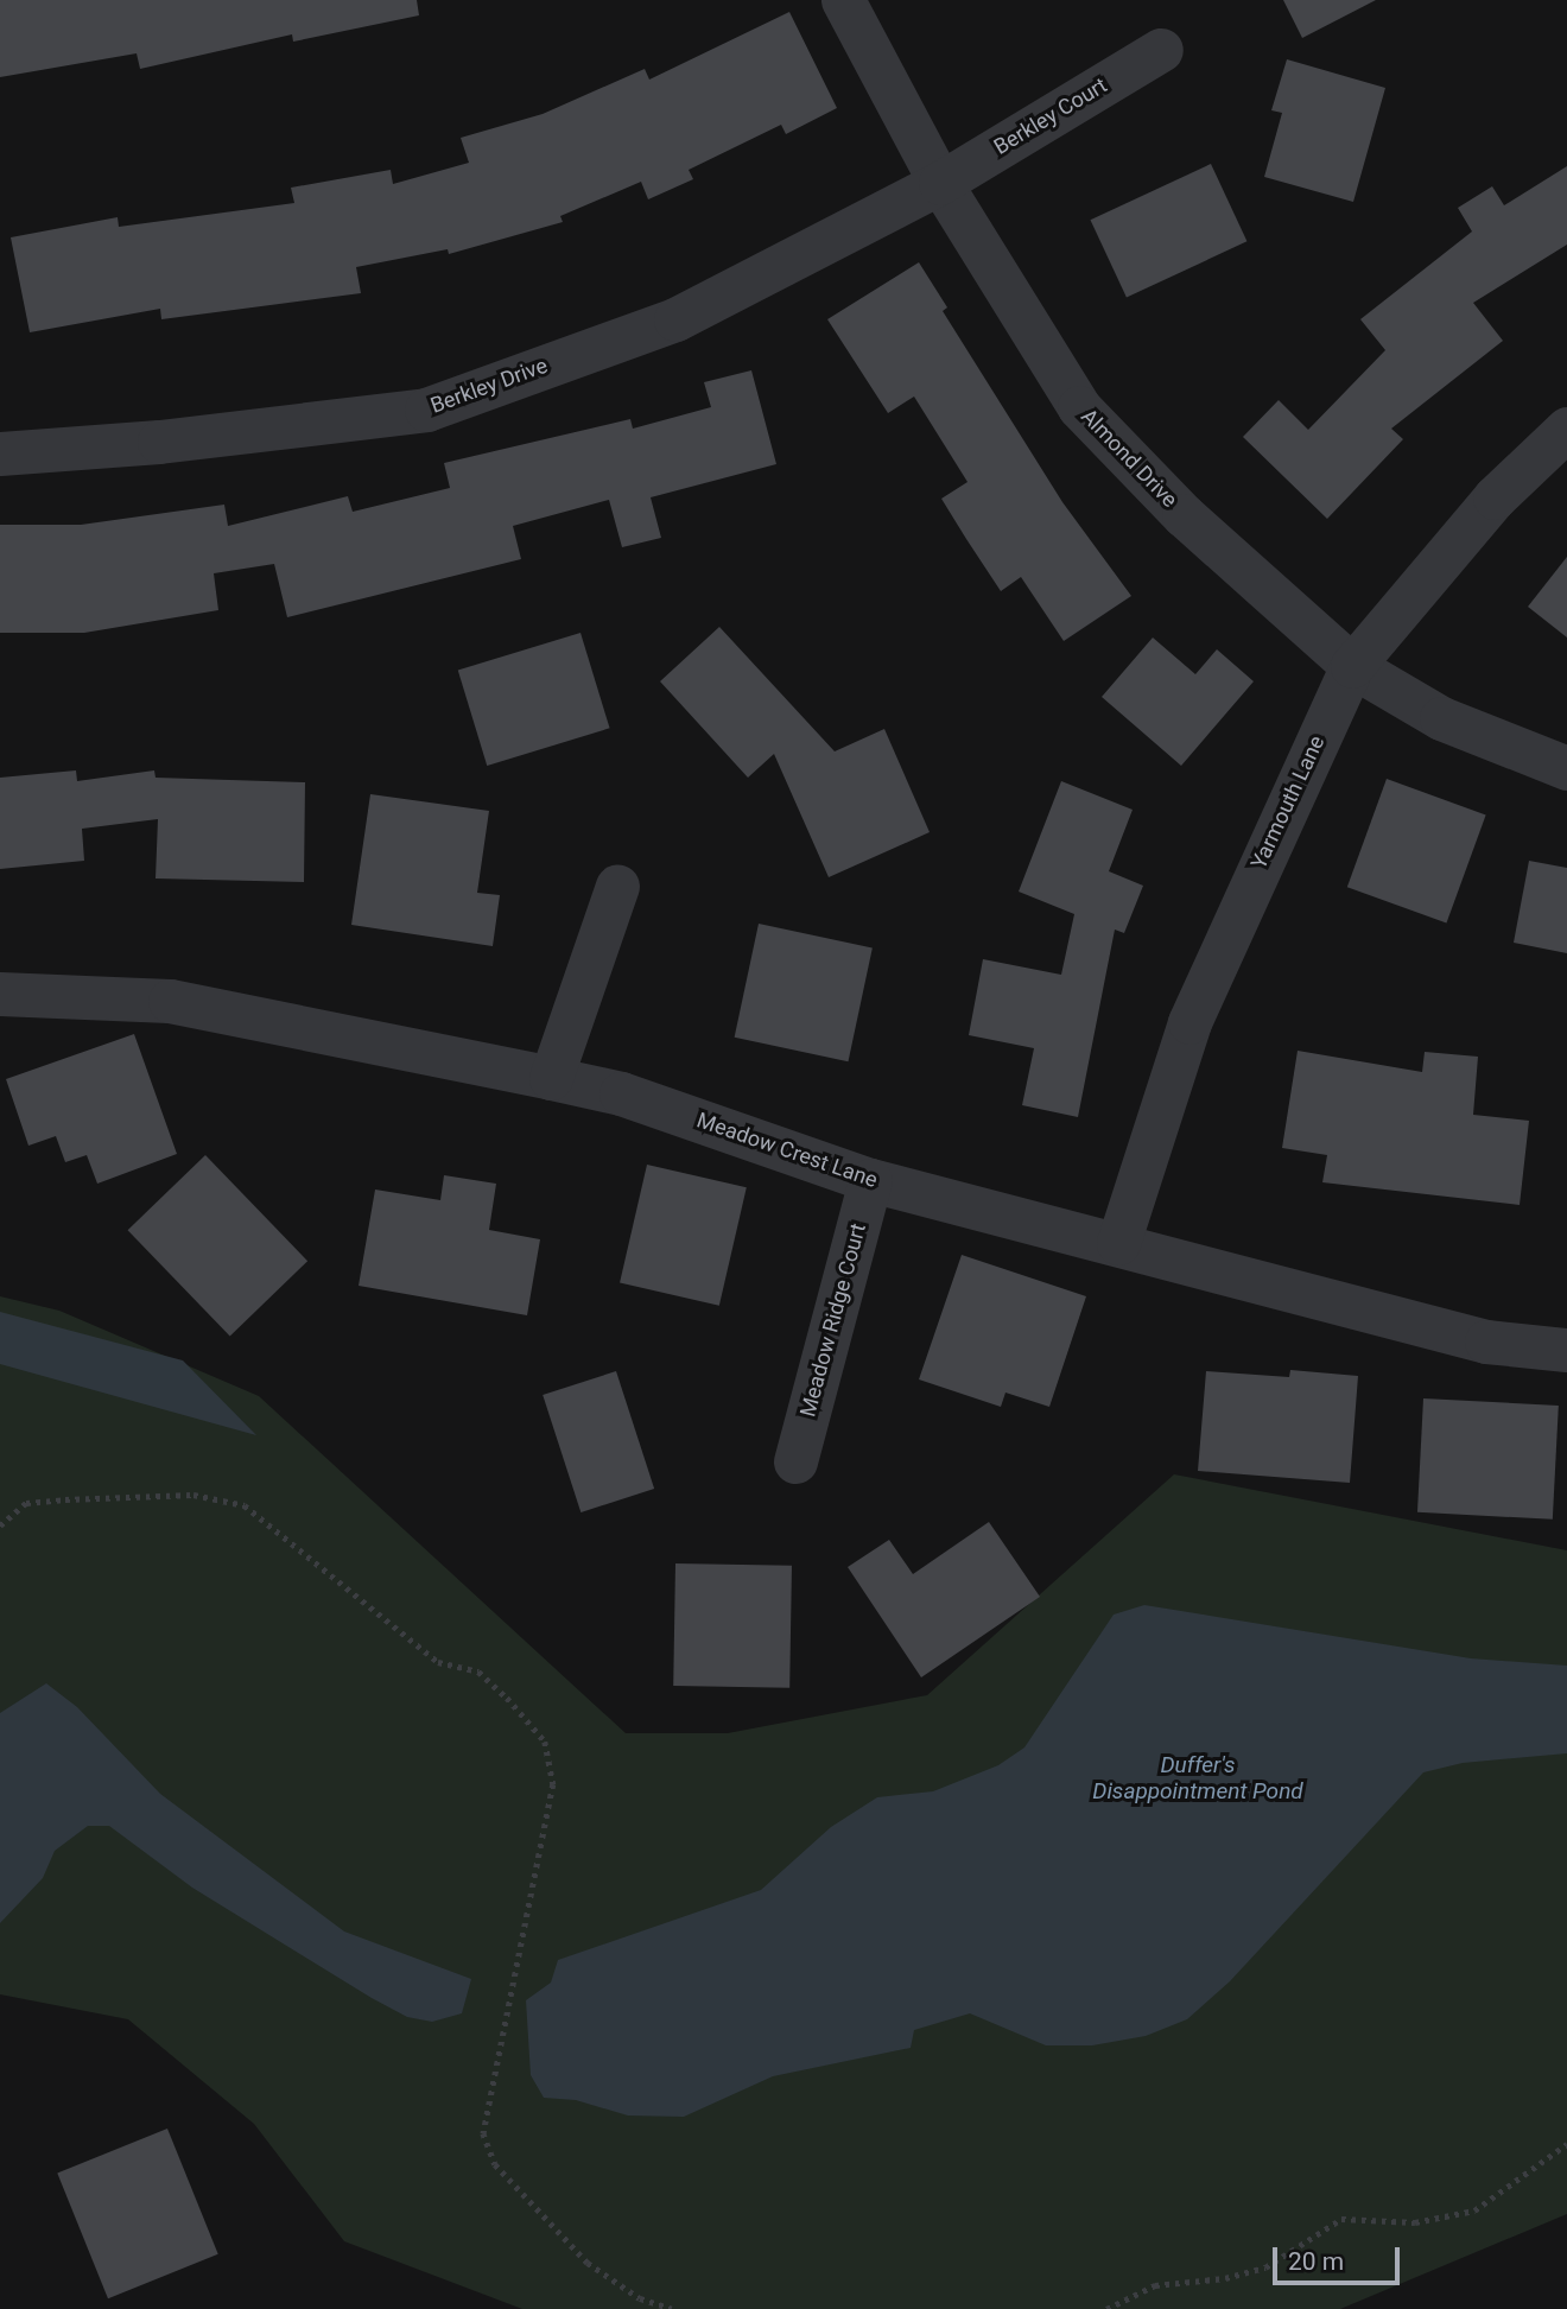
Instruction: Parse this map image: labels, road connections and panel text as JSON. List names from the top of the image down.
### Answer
{
  "streets": {
    "street": [
      "Berkley Court",
      "Berkley Drive",
      "Almond Drive",
      "Yarmouth Lane",
      "Meadow Crest Lane",
      "Meadow Ridge Court"
    ]
  },
  "crossings": [
    ["Berkley Court", "Berkley Drive"],
    ["Berkley Court", "Almond Drive"],
    ["Berkley Drive", "Almond Drive"],
    ["Almond Drive", "Yarmouth Lane"],
    ["Yarmouth Lane", "Meadow Crest Lane"],
    ["Meadow Crest Lane", "Meadow Ridge Court"]
  ],
  "water": ["Duffer's Disappointment Pond"],
  "scale_bar": "20 m"
}
